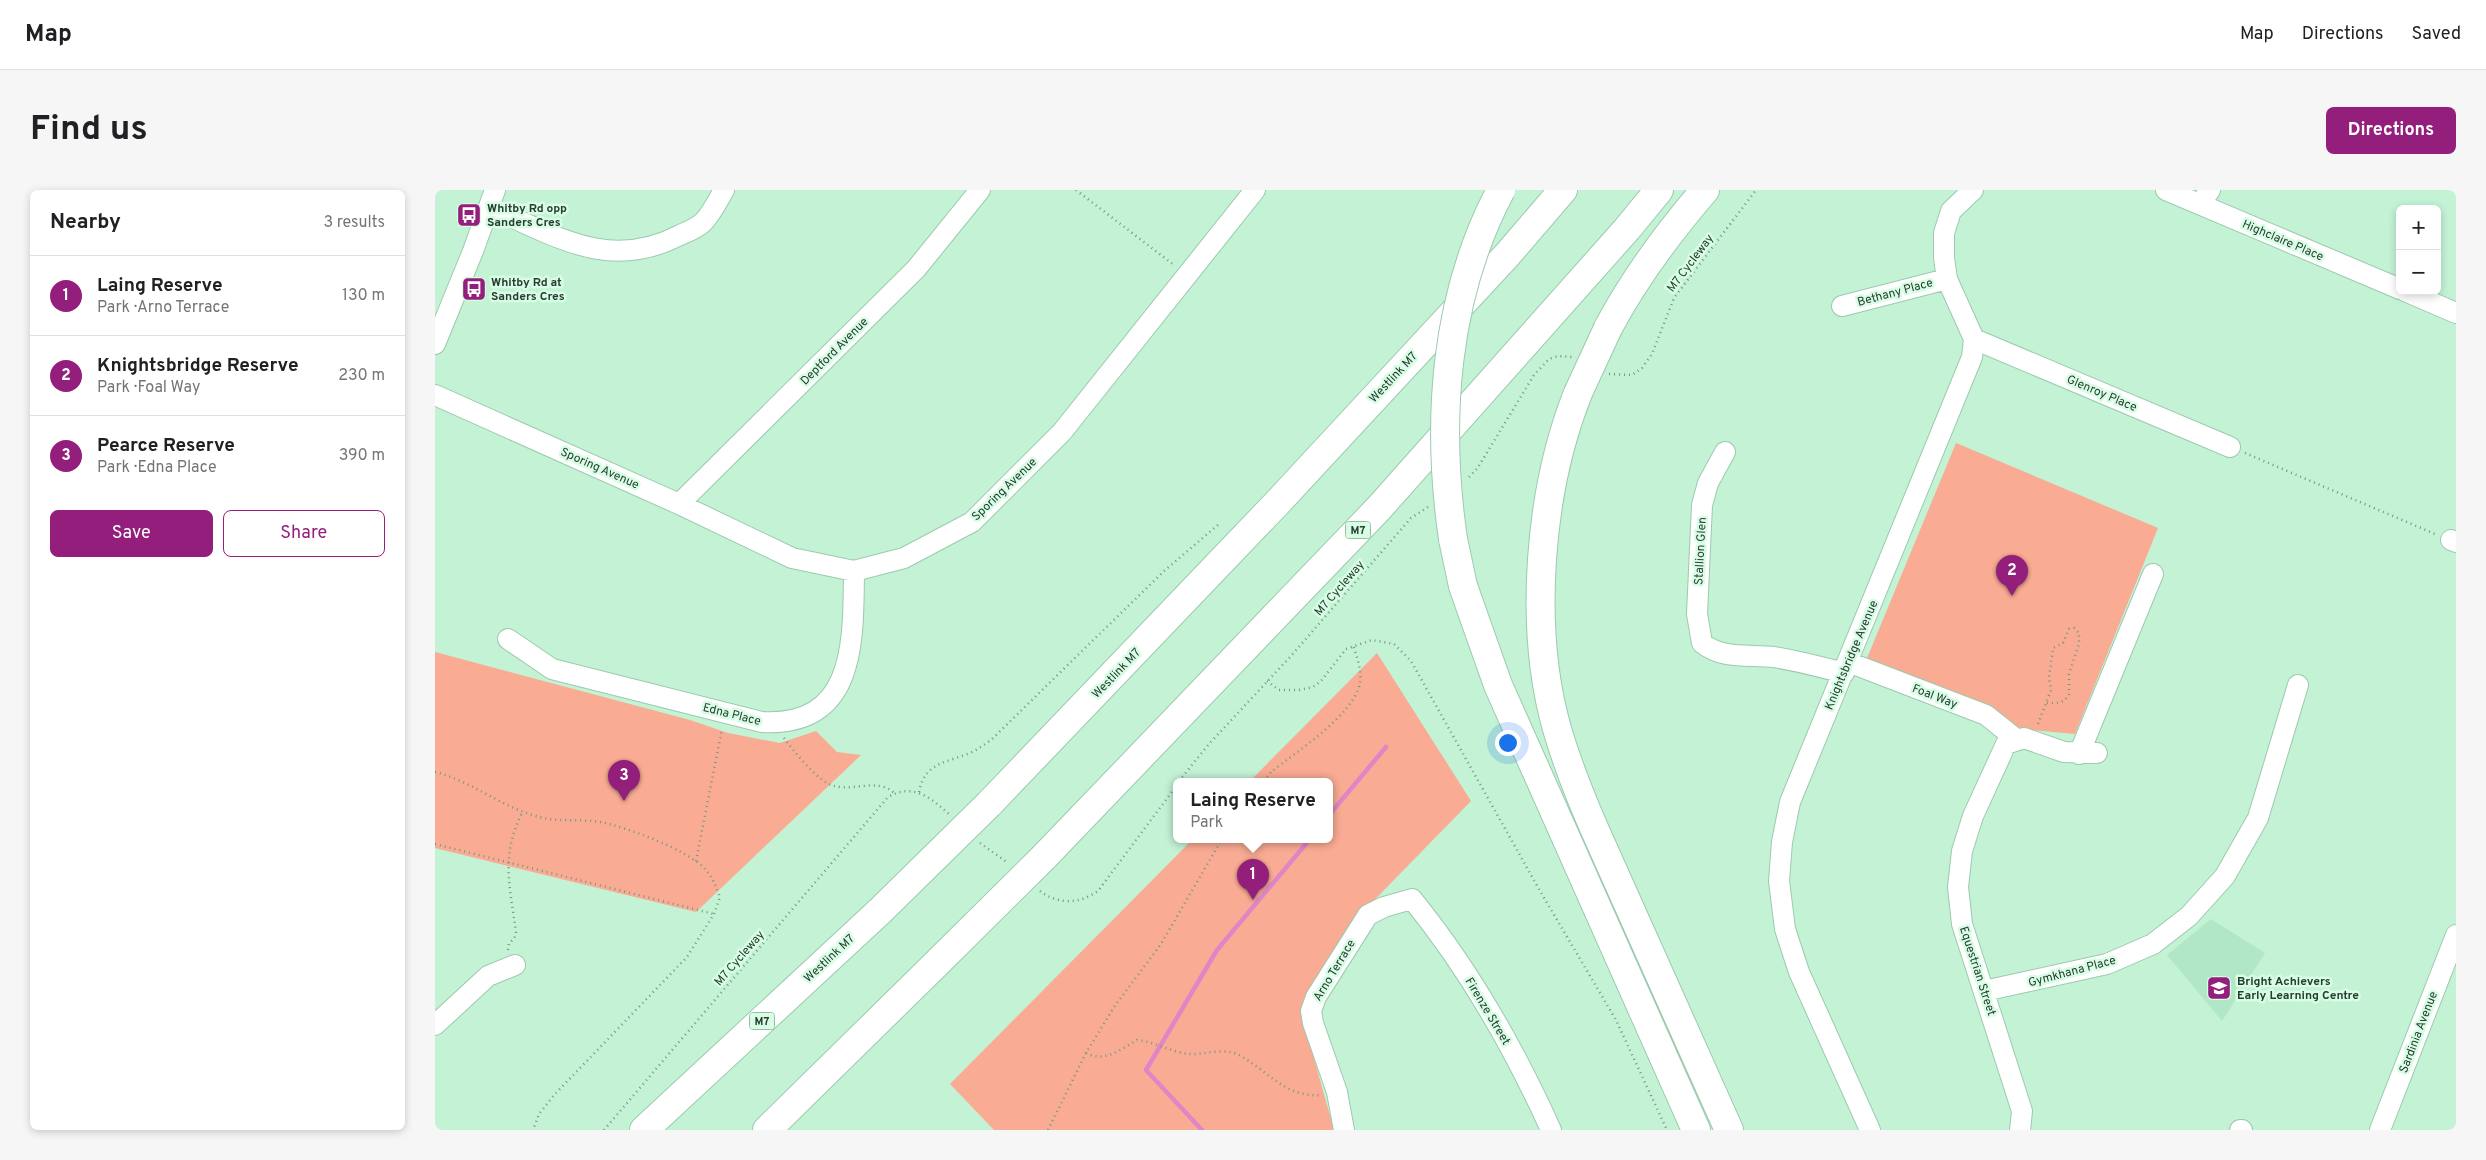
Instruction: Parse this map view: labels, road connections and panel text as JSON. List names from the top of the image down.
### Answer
{
  "streets": {
    "highway": ["Westlink M7", "M7"],
    "street": [
      "Highclaire Place",
      "Bethany Place",
      "Deptford Avenue",
      "Glenroy Place",
      "Sporing Avenue",
      "Stallion Glen",
      "Knightsbridge Avenue",
      "Foal Way",
      "Edna Place",
      "Arno Terrace",
      "Equestrian Street",
      "Gymkhana Place",
      "Firenze Street",
      "Sardinia Avenue"
    ],
    "path": ["M7 Cycleway"]
  },
  "crossings": [
    ["Deptford Avenue", "Sporing Avenue"],
    ["Glenroy Place", "Knightsbridge Avenue"],
    ["Sporing Avenue", "Edna Place"],
    ["Stallion Glen", "Knightsbridge Avenue"],
    ["Stallion Glen", "Foal Way"],
    ["Knightsbridge Avenue", "Foal Way"],
    ["Foal Way", "Equestrian Street"],
    ["Arno Terrace", "Firenze Street"],
    ["Equestrian Street", "Gymkhana Place"]
  ],
  "places": {
    "bus stop": ["Whitby Rd opp Sanders Cres", "Whitby Rd at Sanders Cres"],
    "school or university": ["Bright Achievers Early Learning Centre"]
  },
  "page": {
    "header": "Map",
    "nav": ["Map", "Directions", "Saved"],
    "buttons": [
      "Directions",
      ["Save", "Share"]
    ],
    "title": "Find us",
    "heading": ["Nearby", "3 results"],
    "map_buttons": ["+", "−"],
    "list": [
      {
        "mark": "1",
        "name": "Laing Reserve",
        "note": "Park · Arno Terrace",
        "value": "130 m"
      },
      {
        "mark": "2",
        "name": "Knightsbridge Reserve",
        "note": "Park · Foal Way",
        "value": "230 m"
      },
      {
        "mark": "3",
        "name": "Pearce Reserve",
        "note": "Park · Edna Place",
        "value": "390 m"
      }
    ],
    "pins": ["2", "3", "1"],
    "popup": ["Laing Reserve", "Park"]
  }
}
